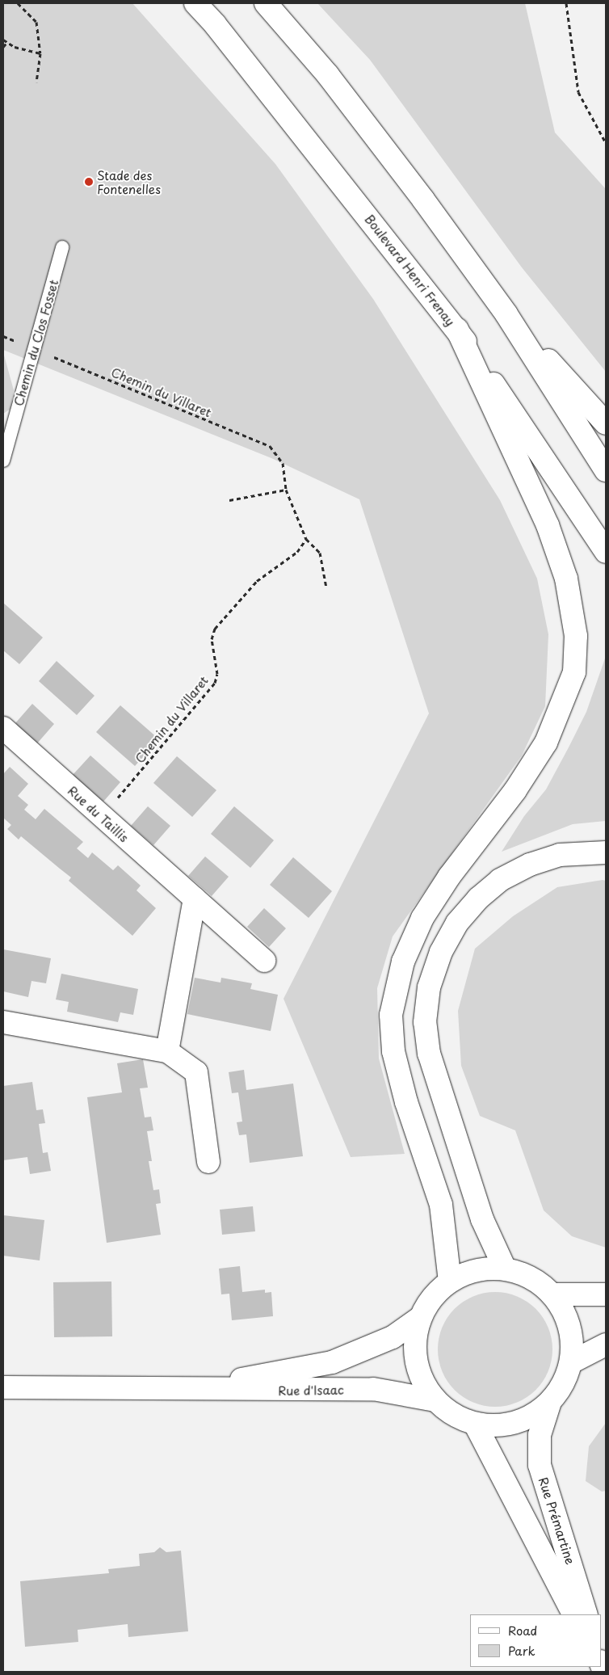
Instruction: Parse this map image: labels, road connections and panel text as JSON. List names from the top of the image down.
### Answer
{
  "streets": {
    "main road": [
      "Boulevard Henri Frenay",
      "Rue du Taillis",
      "Rue d'Isaac",
      "Rue Prémartine"
    ],
    "lane": ["Chemin du Clos Fosset"],
    "path": ["Chemin du Villaret"]
  },
  "crossings": [
    ["Chemin du Clos Fosset", "Chemin du Villaret"],
    ["Chemin du Villaret", "Rue du Taillis"]
  ],
  "places": ["Stade des Fontenelles"],
  "legend": ["Road", "Park"]
}
